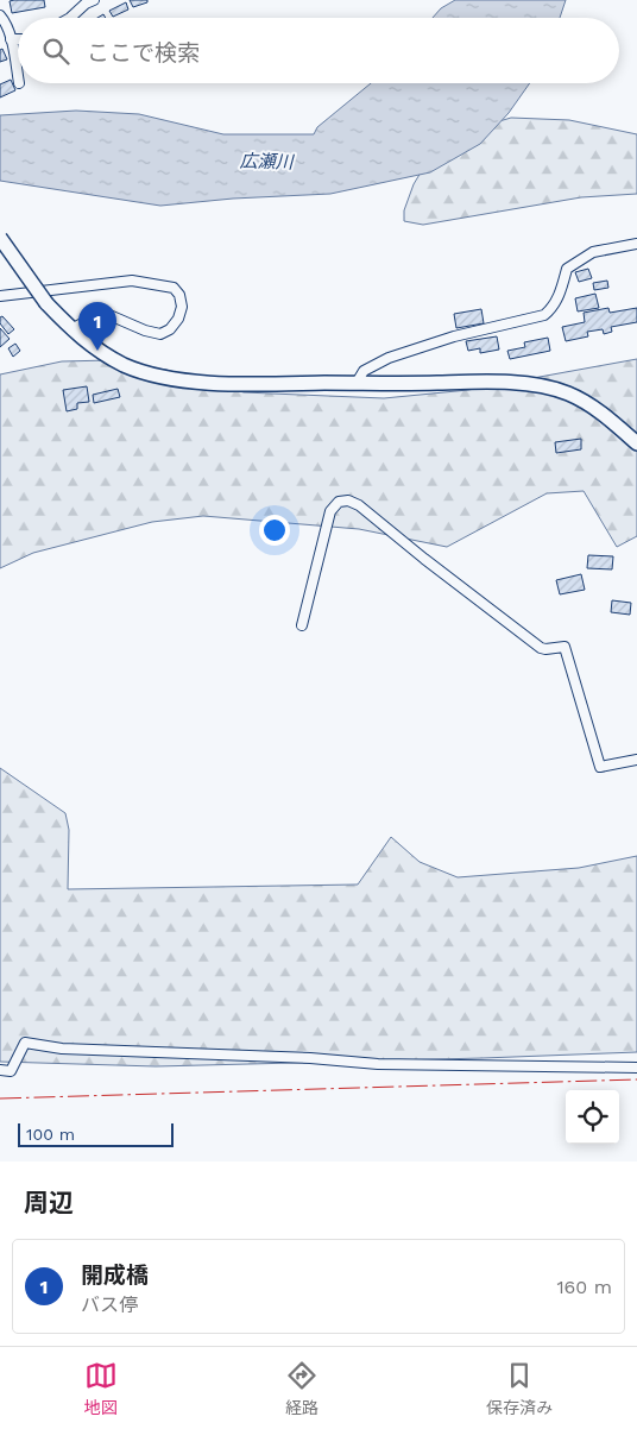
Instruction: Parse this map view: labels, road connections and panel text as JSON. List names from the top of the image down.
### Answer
{
  "water": ["広瀬川"],
  "scale_bar": "100 m",
  "page": {
    "search": "ここで検索",
    "pins": "1",
    "scale": "100 m",
    "heading": "周辺",
    "list": [
      {
        "mark": "1",
        "name": "開成橋",
        "note": "バス停",
        "value": "160 m"
      }
    ],
    "nav": ["地図", "経路", "保存済み"]
  }
}
